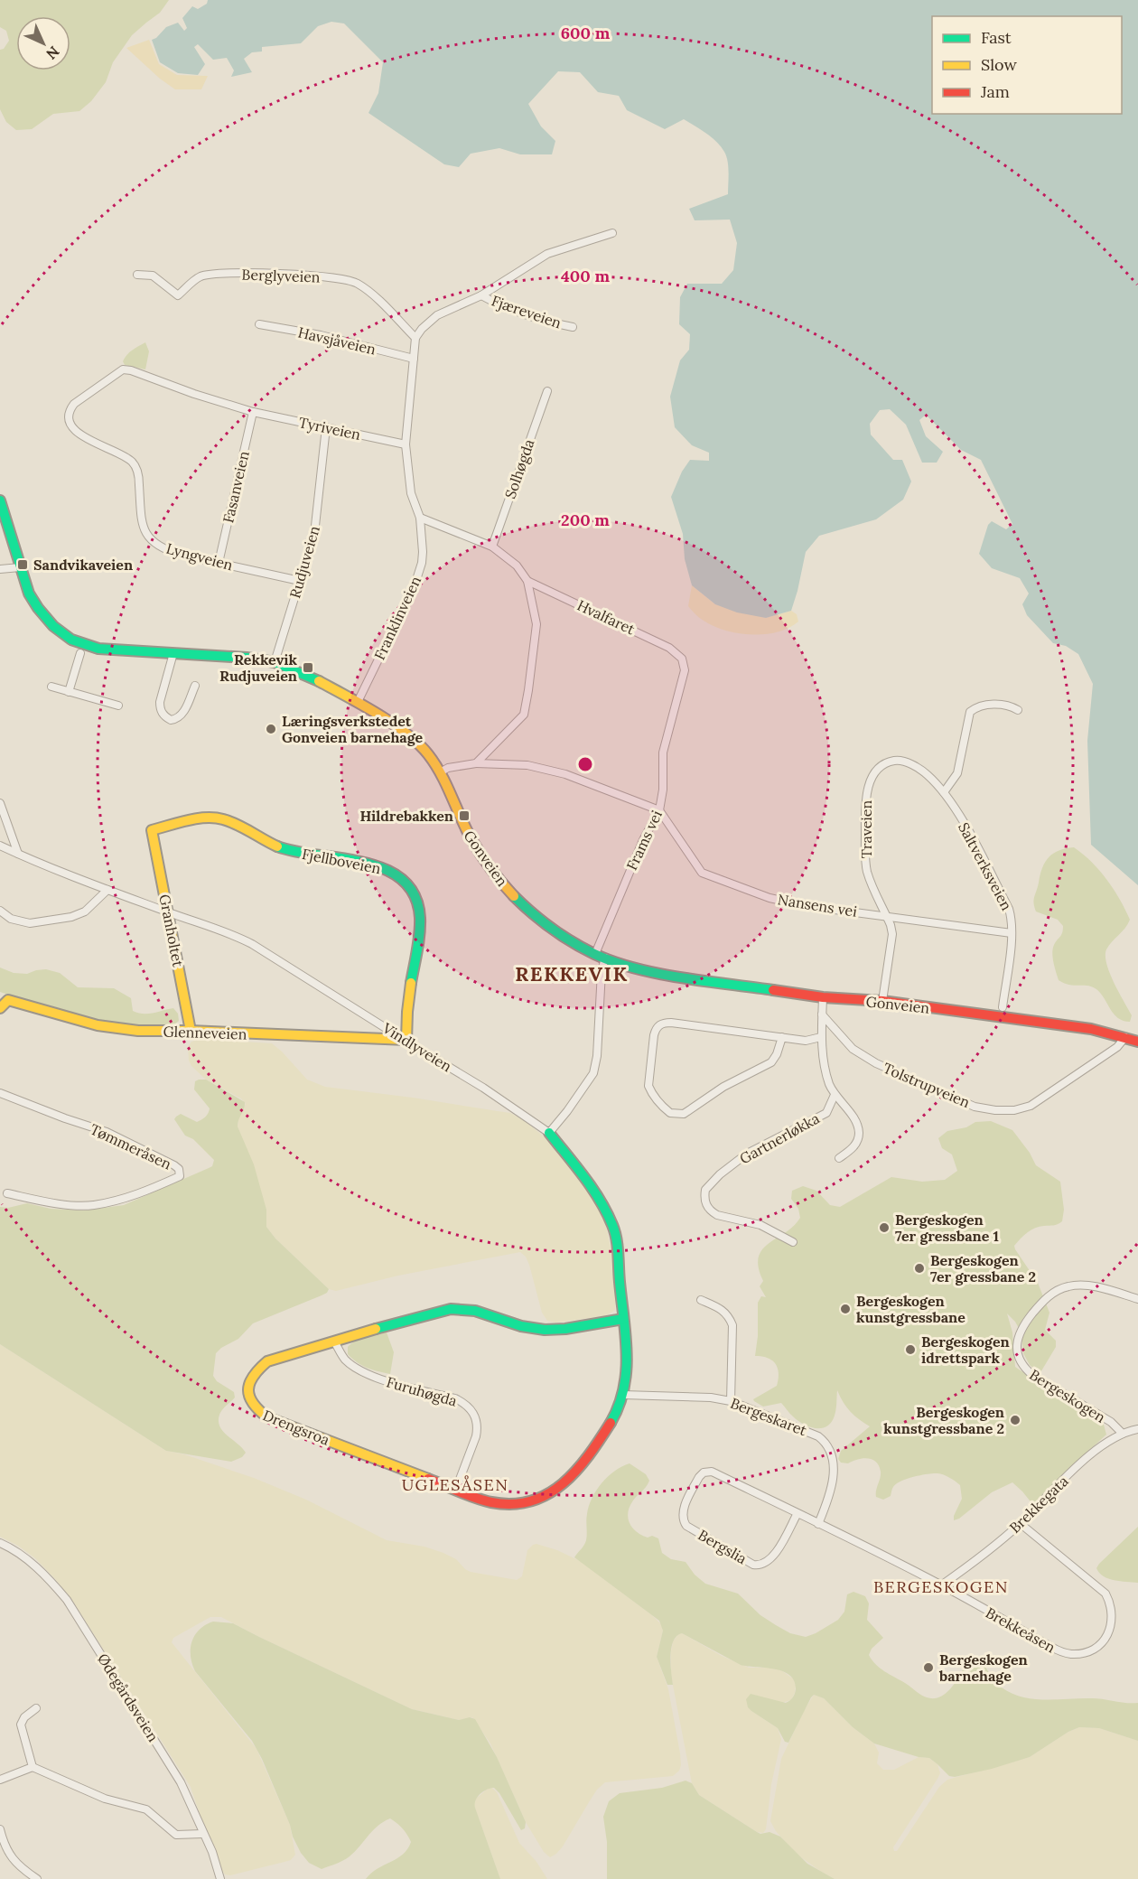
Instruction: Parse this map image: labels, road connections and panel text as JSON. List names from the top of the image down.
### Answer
{
  "streets": {
    "street": [
      "Berglyveien",
      "Fjæreveien",
      "Havsjåveien",
      "Tyriveien",
      "Solhøgda",
      "Fasanveien",
      "Lyngveien",
      "Rudjuveien",
      "Hvalfaret",
      "Franklinveien",
      "Traveien",
      "Frams vei",
      "Gonveien",
      "Fjellboveien",
      "Saltverksveien",
      "Nansens vei",
      "Granholtet",
      "Glenneveien",
      "Vindlyveien",
      "Tolstrupveien",
      "Gartnerløkka",
      "Tømmeråsen",
      "Furuhøgda",
      "Bergeskogen",
      "Bergeskaret",
      "Drengsroa",
      "Brekkegata",
      "Bergslia",
      "Brekkeåsen",
      "Ødegårdsveien"
    ]
  },
  "crossings": [
    ["Berglyveien", "Franklinveien"],
    ["Havsjåveien", "Franklinveien"],
    ["Tyriveien", "Fasanveien"],
    ["Tyriveien", "Lyngveien"],
    ["Tyriveien", "Rudjuveien"],
    ["Tyriveien", "Franklinveien"],
    ["Fasanveien", "Lyngveien"],
    ["Lyngveien", "Rudjuveien"],
    ["Rudjuveien", "Gonveien"],
    ["Hvalfaret", "Frams vei"],
    ["Franklinveien", "Gonveien"],
    ["Traveien", "Gonveien"],
    ["Traveien", "Saltverksveien"],
    ["Traveien", "Nansens vei"],
    ["Frams vei", "Gonveien"],
    ["Frams vei", "Nansens vei"],
    ["Gonveien", "Tolstrupveien"],
    ["Fjellboveien", "Granholtet"],
    ["Fjellboveien", "Glenneveien"],
    ["Fjellboveien", "Vindlyveien"],
    ["Saltverksveien", "Nansens vei"],
    ["Granholtet", "Glenneveien"],
    ["Granholtet", "Vindlyveien"],
    ["Glenneveien", "Vindlyveien"],
    ["Vindlyveien", "Drengsroa"],
    ["Furuhøgda", "Drengsroa"],
    ["Bergeskogen", "Brekkegata"],
    ["Bergeskaret", "Drengsroa"],
    ["Bergeskaret", "Bergslia"],
    ["Brekkegata", "Bergslia"],
    ["Brekkegata", "Brekkeåsen"],
    ["Bergslia", "Brekkeåsen"]
  ],
  "districts": ["REKKEVIK", "UGLESÅSEN", "BERGESKOGEN"],
  "places": {
    "transit": ["Sandvikaveien", "Rekkevik Rudjuveien", "Hildrebakken"],
    "other": [
      "Læringsverkstedet Gonveien barnehage",
      "Bergeskogen 7er gressbane 1",
      "Bergeskogen 7er gressbane 2",
      "Bergeskogen kunstgressbane",
      "Bergeskogen idrettspark",
      "Bergeskogen kunstgressbane 2",
      "Bergeskogen barnehage"
    ]
  },
  "legend": ["Fast", "Slow", "Jam"],
  "north": "bottom right",
  "rings": ["600 m", "400 m", "200 m"]
}
